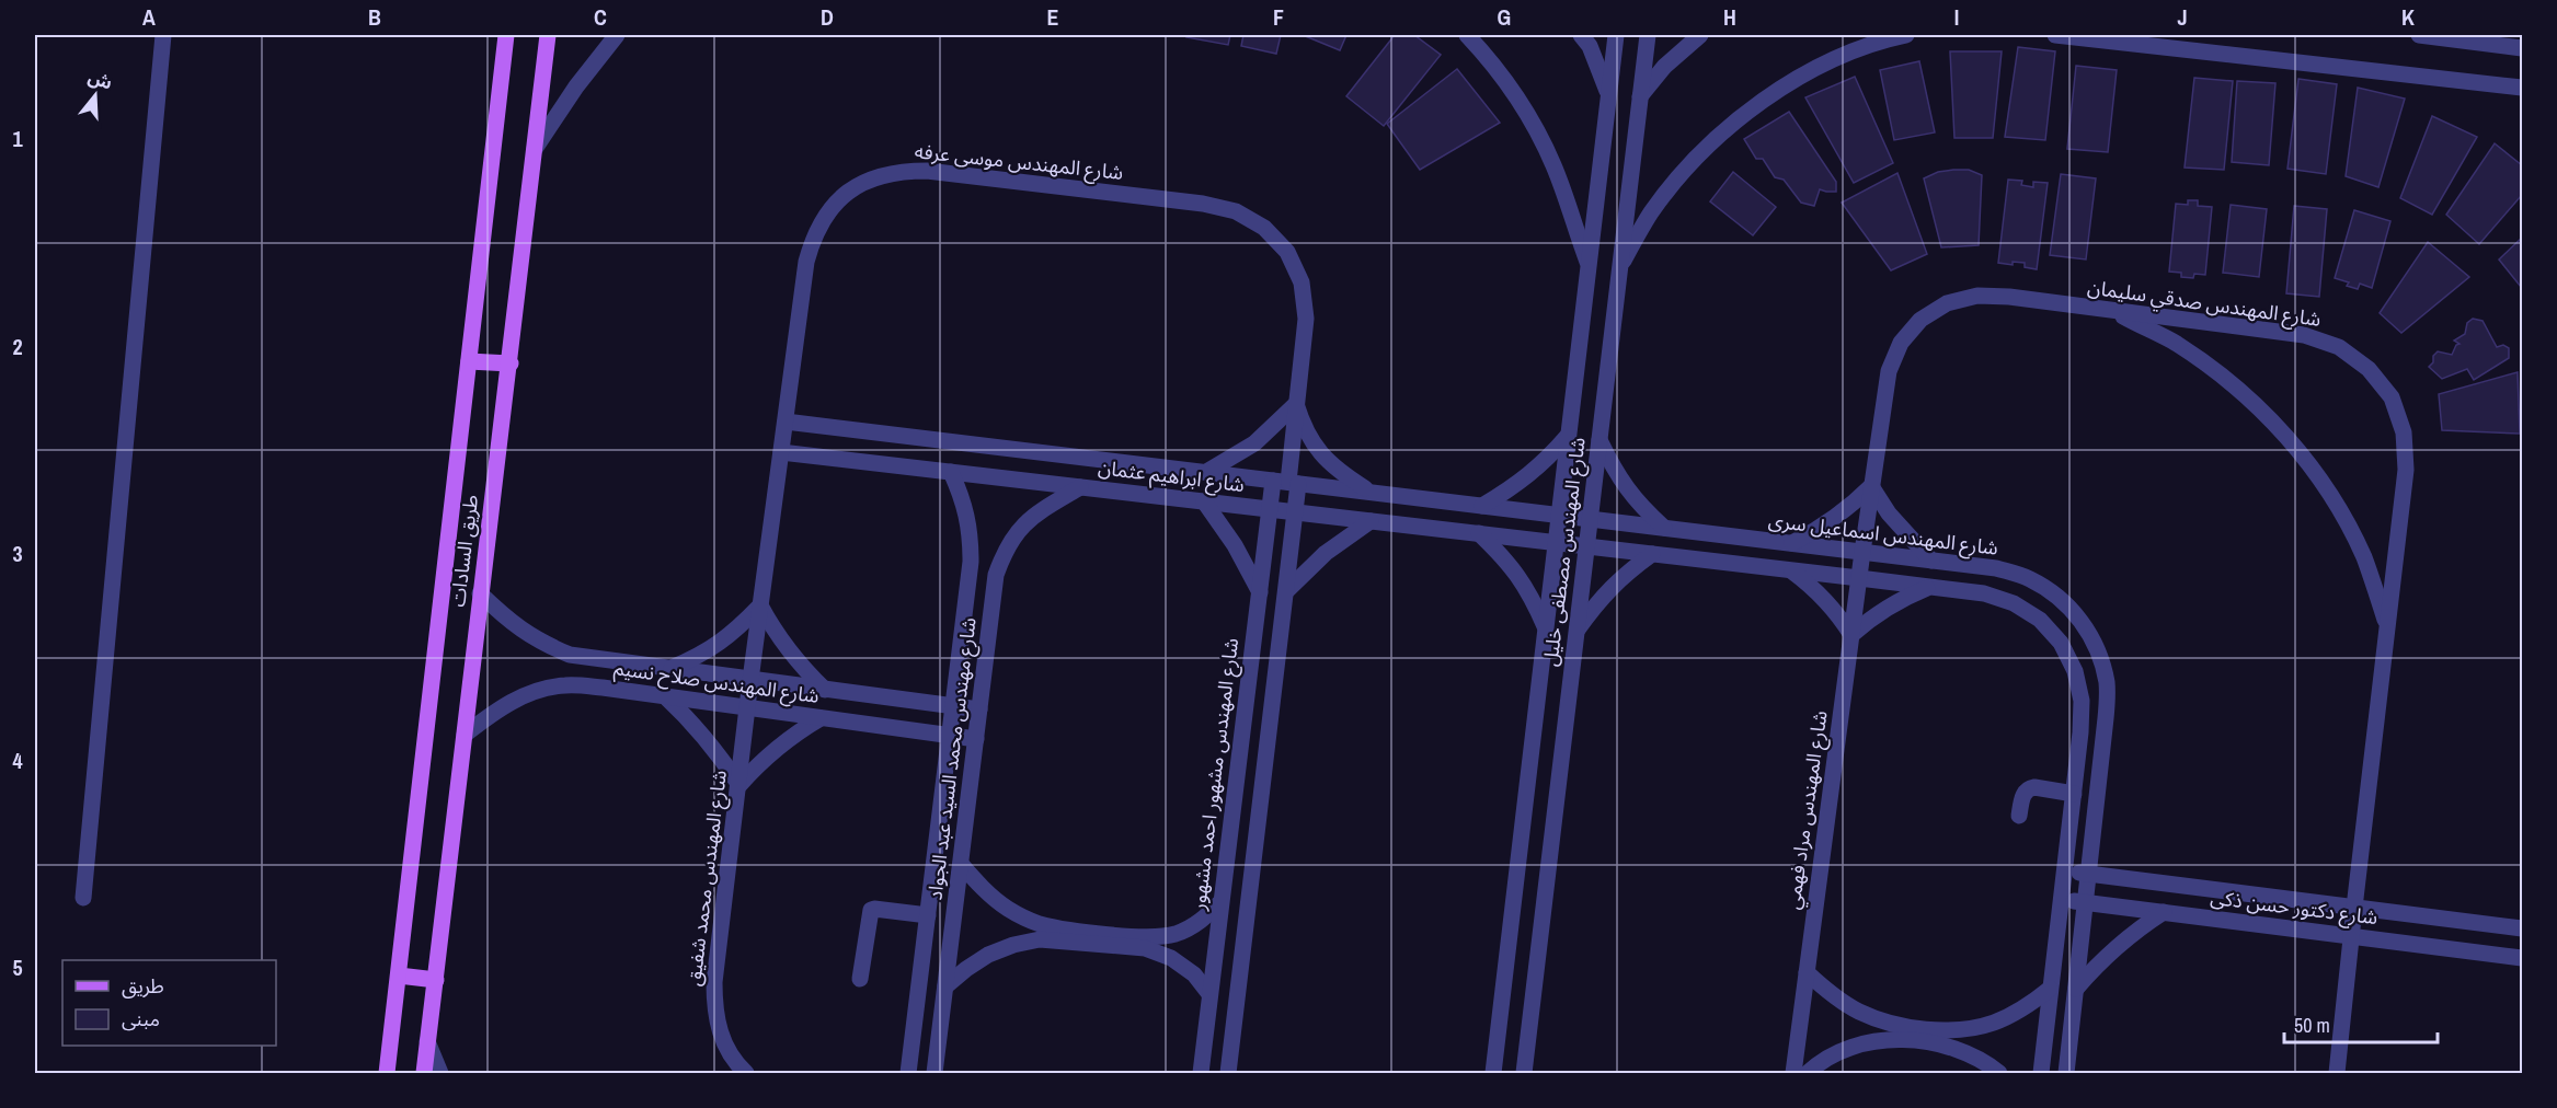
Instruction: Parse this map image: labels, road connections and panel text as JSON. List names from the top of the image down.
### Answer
{
  "streets": {
    "main road": ["طريق السادات"],
    "street": [
      "شارع المهندس موسى عرفه",
      "شارع المهندس صدقي سليمان",
      "شارع ابراهيم عثمان",
      "شارع المهندس اسماعيل سرى",
      "شارع المهندس مصطفى خليل",
      "شارع المهندس صلاح نسيم",
      "شارع مهندس محمد السيد عبد الجواد",
      "شارع المهندس مشهور احمد مشهور",
      "شارع المهندس مراد فهمي",
      "شارع المهندس محمد شفيق",
      "شارع دكتور حسن ذكى"
    ]
  },
  "crossings": [
    ["شارع المهندس موسى عرفه", "شارع ابراهيم عثمان"],
    ["شارع المهندس موسى عرفه", "شارع المهندس صلاح نسيم"],
    ["شارع المهندس موسى عرفه", "شارع المهندس مشهور احمد مشهور"],
    ["شارع المهندس موسى عرفه", "شارع المهندس محمد شفيق"],
    ["شارع المهندس صدقي سليمان", "شارع المهندس اسماعيل سرى"],
    ["شارع المهندس صدقي سليمان", "شارع المهندس مراد فهمي"],
    ["شارع المهندس صدقي سليمان", "شارع دكتور حسن ذكى"],
    ["شارع ابراهيم عثمان", "شارع المهندس اسماعيل سرى"],
    ["شارع ابراهيم عثمان", "شارع المهندس مصطفى خليل"],
    ["شارع ابراهيم عثمان", "شارع مهندس محمد السيد عبد الجواد"],
    ["شارع ابراهيم عثمان", "شارع المهندس مشهور احمد مشهور"],
    ["شارع المهندس اسماعيل سرى", "شارع المهندس مصطفى خليل"],
    ["شارع المهندس اسماعيل سرى", "شارع المهندس مراد فهمي"],
    ["شارع المهندس اسماعيل سرى", "شارع دكتور حسن ذكى"],
    ["طريق السادات", "شارع المهندس صلاح نسيم"],
    ["شارع المهندس صلاح نسيم", "شارع مهندس محمد السيد عبد الجواد"],
    ["شارع المهندس صلاح نسيم", "شارع المهندس محمد شفيق"]
  ],
  "legend": ["طريق", "مبنى"],
  "scale_bar": "50 m",
  "north": "top",
  "grid": {
    "columns": [
      "A",
      "B",
      "C",
      "D",
      "E",
      "F",
      "G",
      "H",
      "I",
      "J",
      "K"
    ],
    "rows": [
      "1",
      "2",
      "3",
      "4",
      "5"
    ]
  }
}
